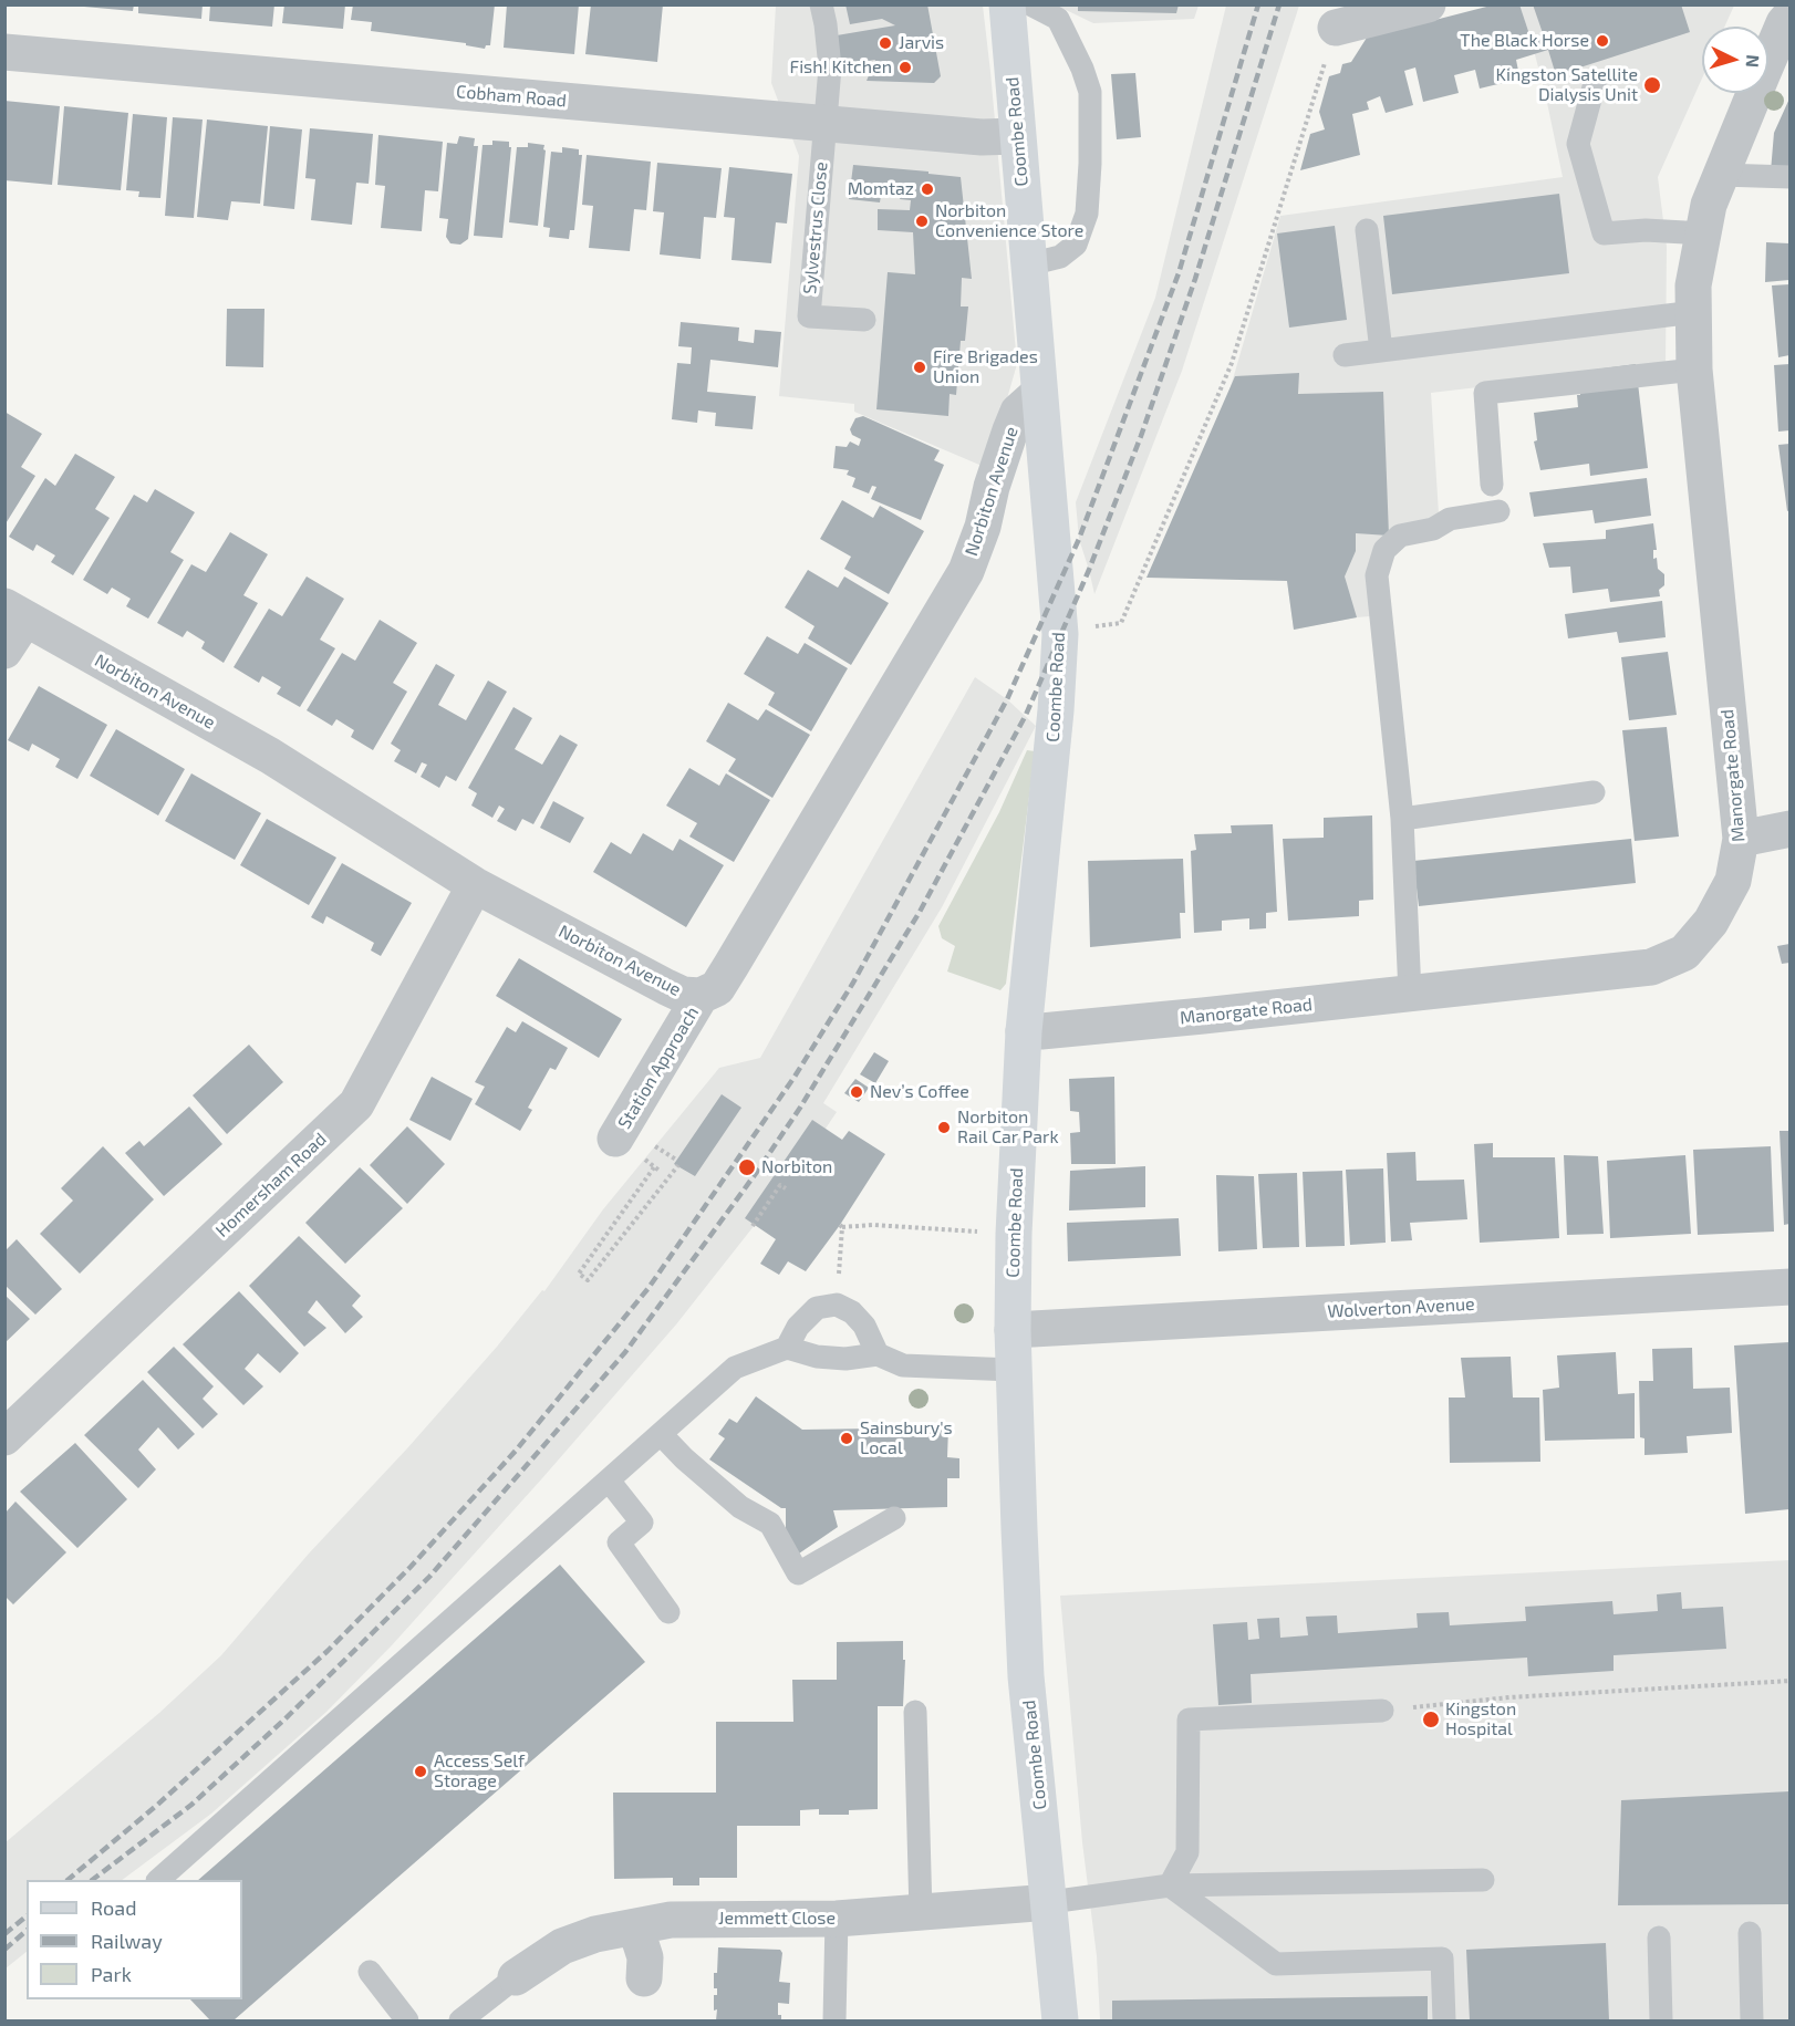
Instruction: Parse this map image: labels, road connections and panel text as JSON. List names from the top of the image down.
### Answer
{
  "streets": {
    "main road": ["Coombe Road"],
    "street": [
      "Cobham Road",
      "Norbiton Avenue",
      "Manorgate Road",
      "Station Approach",
      "Homersham Road",
      "Wolverton Avenue",
      "Jemmett Close"
    ],
    "lane": ["Sylvestrus Close"]
  },
  "crossings": [
    ["Cobham Road", "Coombe Road"],
    ["Cobham Road", "Sylvestrus Close"],
    ["Coombe Road", "Norbiton Avenue"],
    ["Coombe Road", "Manorgate Road"],
    ["Coombe Road", "Wolverton Avenue"],
    ["Coombe Road", "Jemmett Close"],
    ["Norbiton Avenue", "Station Approach"],
    ["Norbiton Avenue", "Homersham Road"]
  ],
  "places": [
    "The Black Horse",
    "Jarvis",
    "Fish! Kitchen",
    "Kingston Satellite Dialysis Unit",
    "Momtaz",
    "Norbiton Convenience Store",
    "Fire Brigades Union",
    "Nev’s Coffee",
    "Norbiton Rail Car Park",
    "Norbiton",
    "Sainsbury's Local",
    "Kingston Hospital",
    "Access Self Storage"
  ],
  "legend": ["Road", "Railway", "Park"],
  "north": "right"
}
